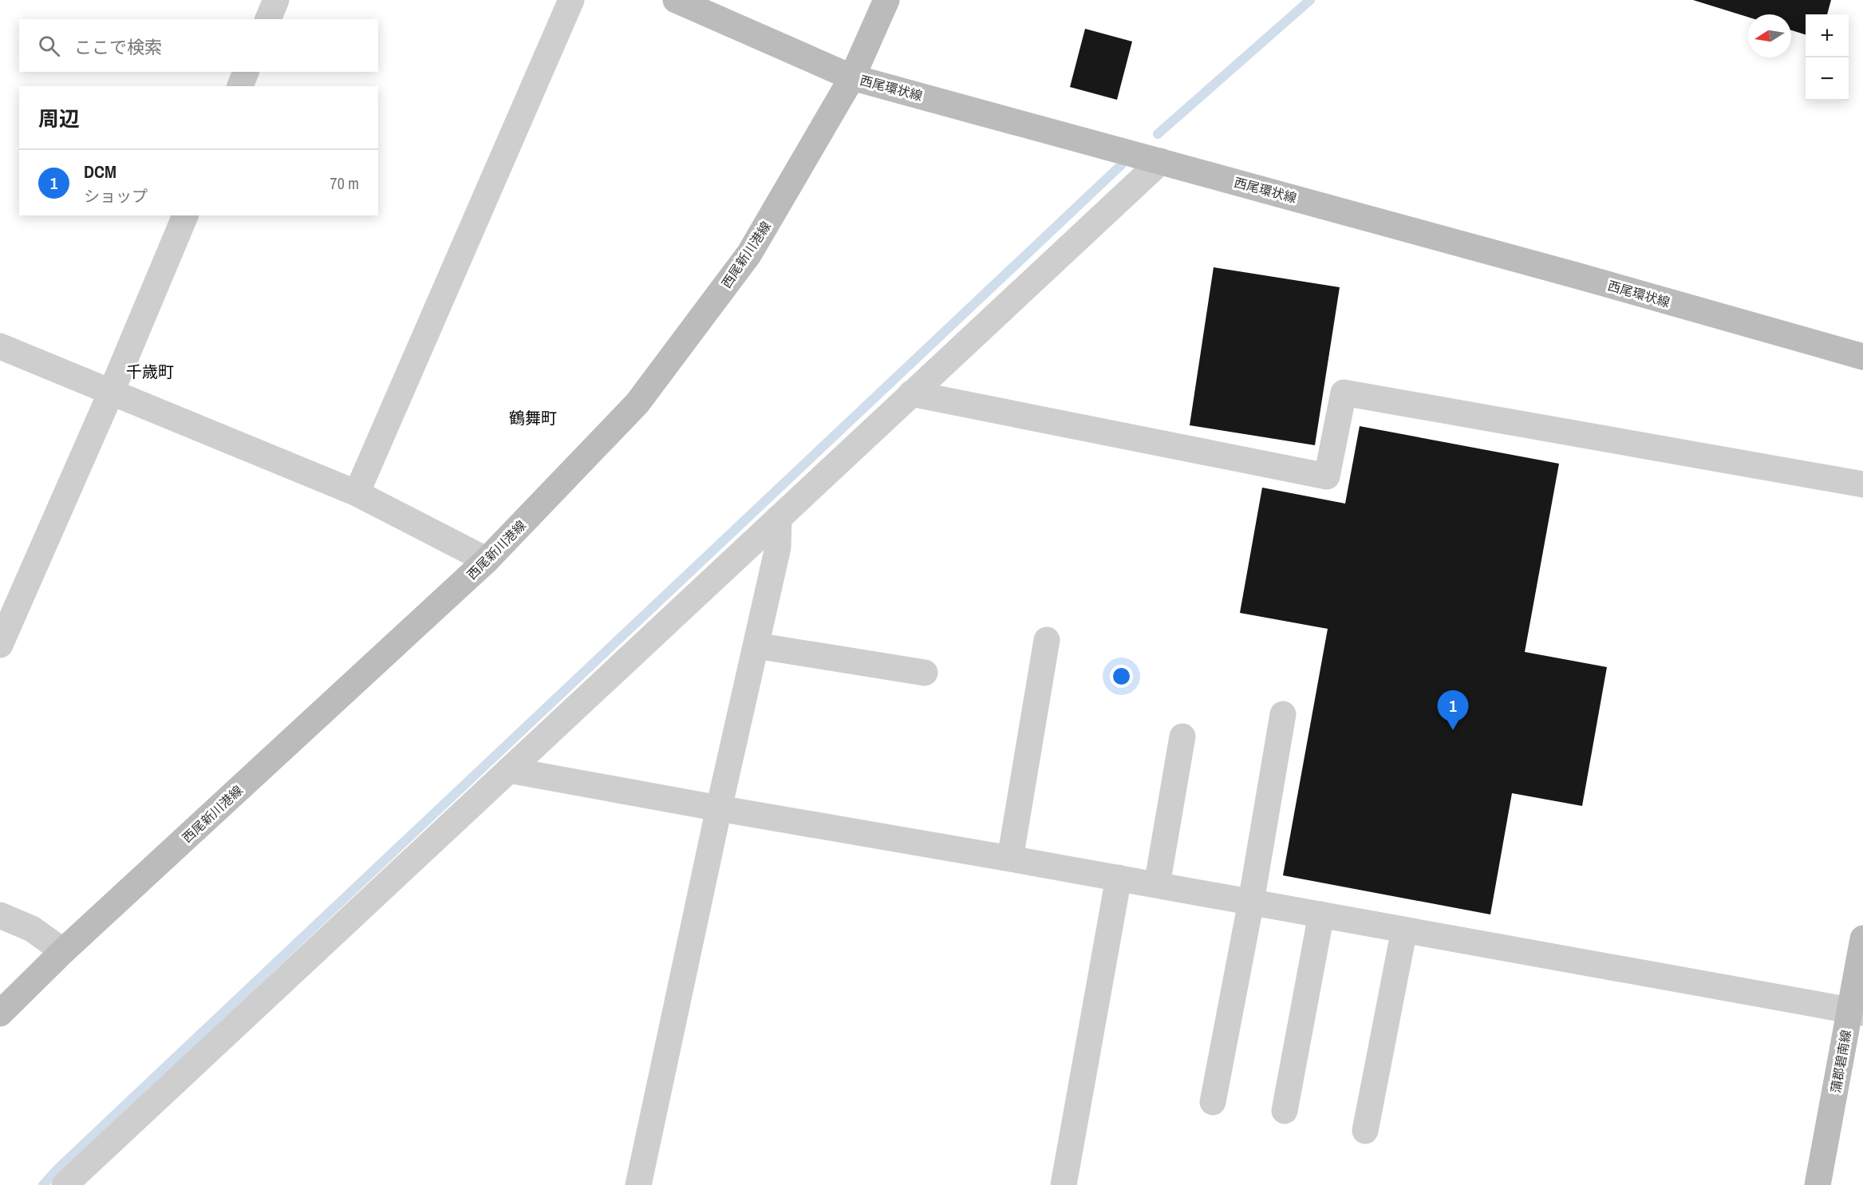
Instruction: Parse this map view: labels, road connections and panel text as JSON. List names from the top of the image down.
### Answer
{
  "streets": {
    "main road": ["西尾環状線", "西尾新川港線", "蒲郡碧南線"]
  },
  "crossings": [
    ["西尾環状線", "西尾新川港線"]
  ],
  "districts": ["千歳町", "鶴舞町"],
  "north": "left",
  "page": {
    "map_buttons": ["+", "−"],
    "search": "ここで検索",
    "heading": "周辺",
    "list": [
      {
        "mark": "1",
        "name": "DCM",
        "note": "ショップ",
        "value": "70 m"
      }
    ],
    "pins": "1"
  }
}
